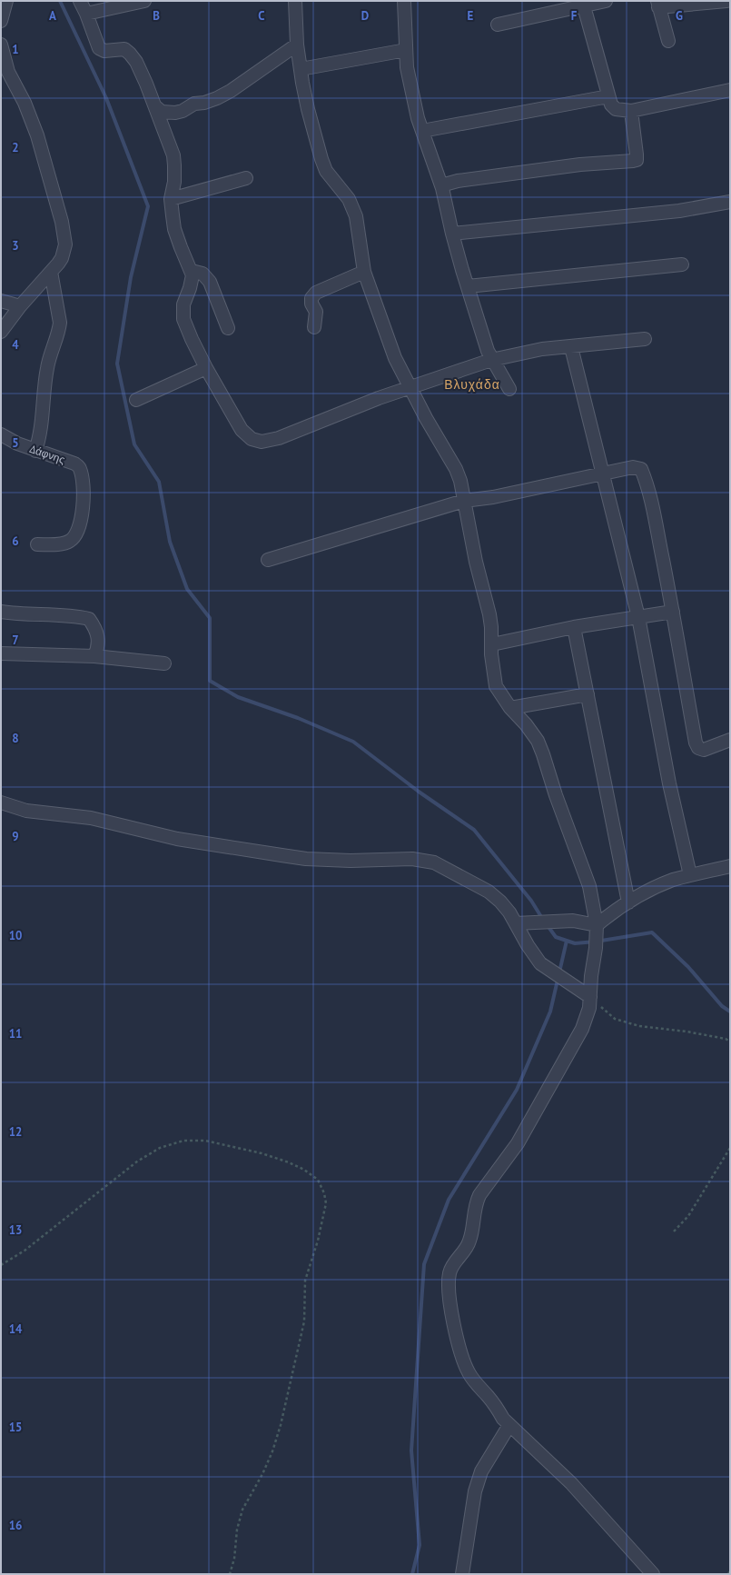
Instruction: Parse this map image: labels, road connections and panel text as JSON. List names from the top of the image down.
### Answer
{
  "streets": {
    "street": ["Δάφνης"]
  },
  "districts": ["Βλυχάδα"],
  "grid": {
    "columns": [
      "A",
      "B",
      "C",
      "D",
      "E",
      "F",
      "G"
    ],
    "rows": [
      "1",
      "2",
      "3",
      "4",
      "5",
      "6",
      "7",
      "8",
      "9",
      "10",
      "11",
      "12",
      "13",
      "14",
      "15",
      "16"
    ]
  }
}
